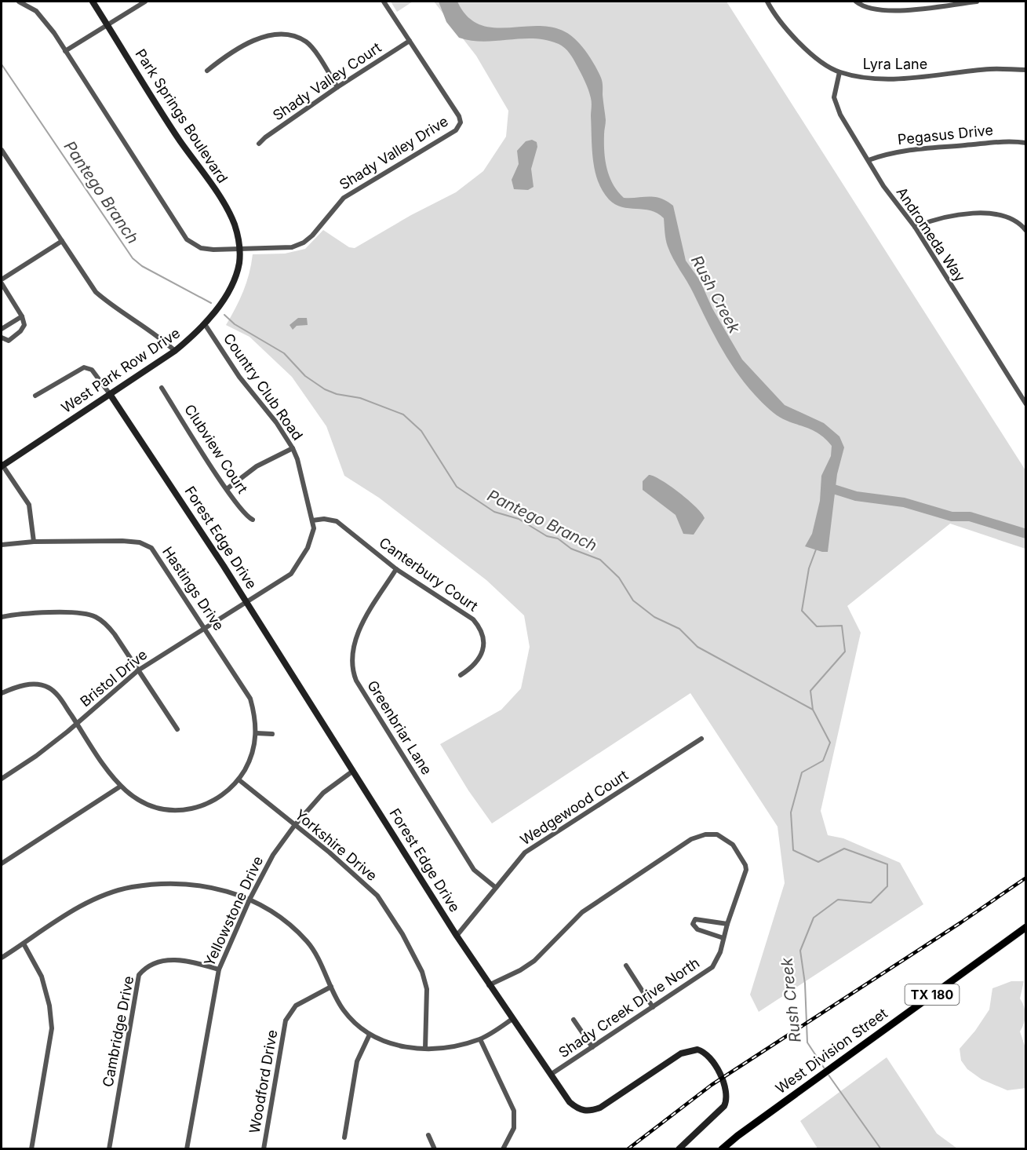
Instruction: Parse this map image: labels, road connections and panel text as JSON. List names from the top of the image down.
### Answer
{
  "streets": {
    "main road": ["TX 180", "West Division Street"],
    "street": [
      "Lyra Lane",
      "Shady Valley Court",
      "Park Springs Boulevard",
      "Pegasus Drive",
      "Shady Valley Drive",
      "Andromeda Way",
      "West Park Row Drive",
      "Country Club Road",
      "Clubview Court",
      "Forest Edge Drive",
      "Canterbury Court",
      "Hastings Drive",
      "Bristol Drive",
      "Greenbriar Lane",
      "Wedgewood Court",
      "Yorkshire Drive",
      "Yellowstone Drive",
      "Shady Creek Drive North",
      "Cambridge Drive",
      "Woodford Drive"
    ]
  },
  "crossings": [
    ["Lyra Lane", "Andromeda Way"],
    ["Shady Valley Court", "Shady Valley Drive"],
    ["Park Springs Boulevard", "Shady Valley Drive"],
    ["Park Springs Boulevard", "West Park Row Drive"],
    ["Pegasus Drive", "Andromeda Way"],
    ["Shady Valley Drive", "West Park Row Drive"],
    ["West Park Row Drive", "Country Club Road"],
    ["West Park Row Drive", "Forest Edge Drive"],
    ["Country Club Road", "Forest Edge Drive"],
    ["Country Club Road", "Canterbury Court"],
    ["Country Club Road", "Bristol Drive"],
    ["Forest Edge Drive", "Bristol Drive"],
    ["Forest Edge Drive", "Wedgewood Court"],
    ["Forest Edge Drive", "Yellowstone Drive"],
    ["Forest Edge Drive", "Shady Creek Drive North"],
    ["Canterbury Court", "Greenbriar Lane"],
    ["Hastings Drive", "Bristol Drive"],
    ["Hastings Drive", "Yorkshire Drive"],
    ["Greenbriar Lane", "Wedgewood Court"],
    ["Yorkshire Drive", "Yellowstone Drive"],
    ["Yellowstone Drive", "Cambridge Drive"]
  ],
  "water": ["Pantego Branch", "Rush Creek"]
}
